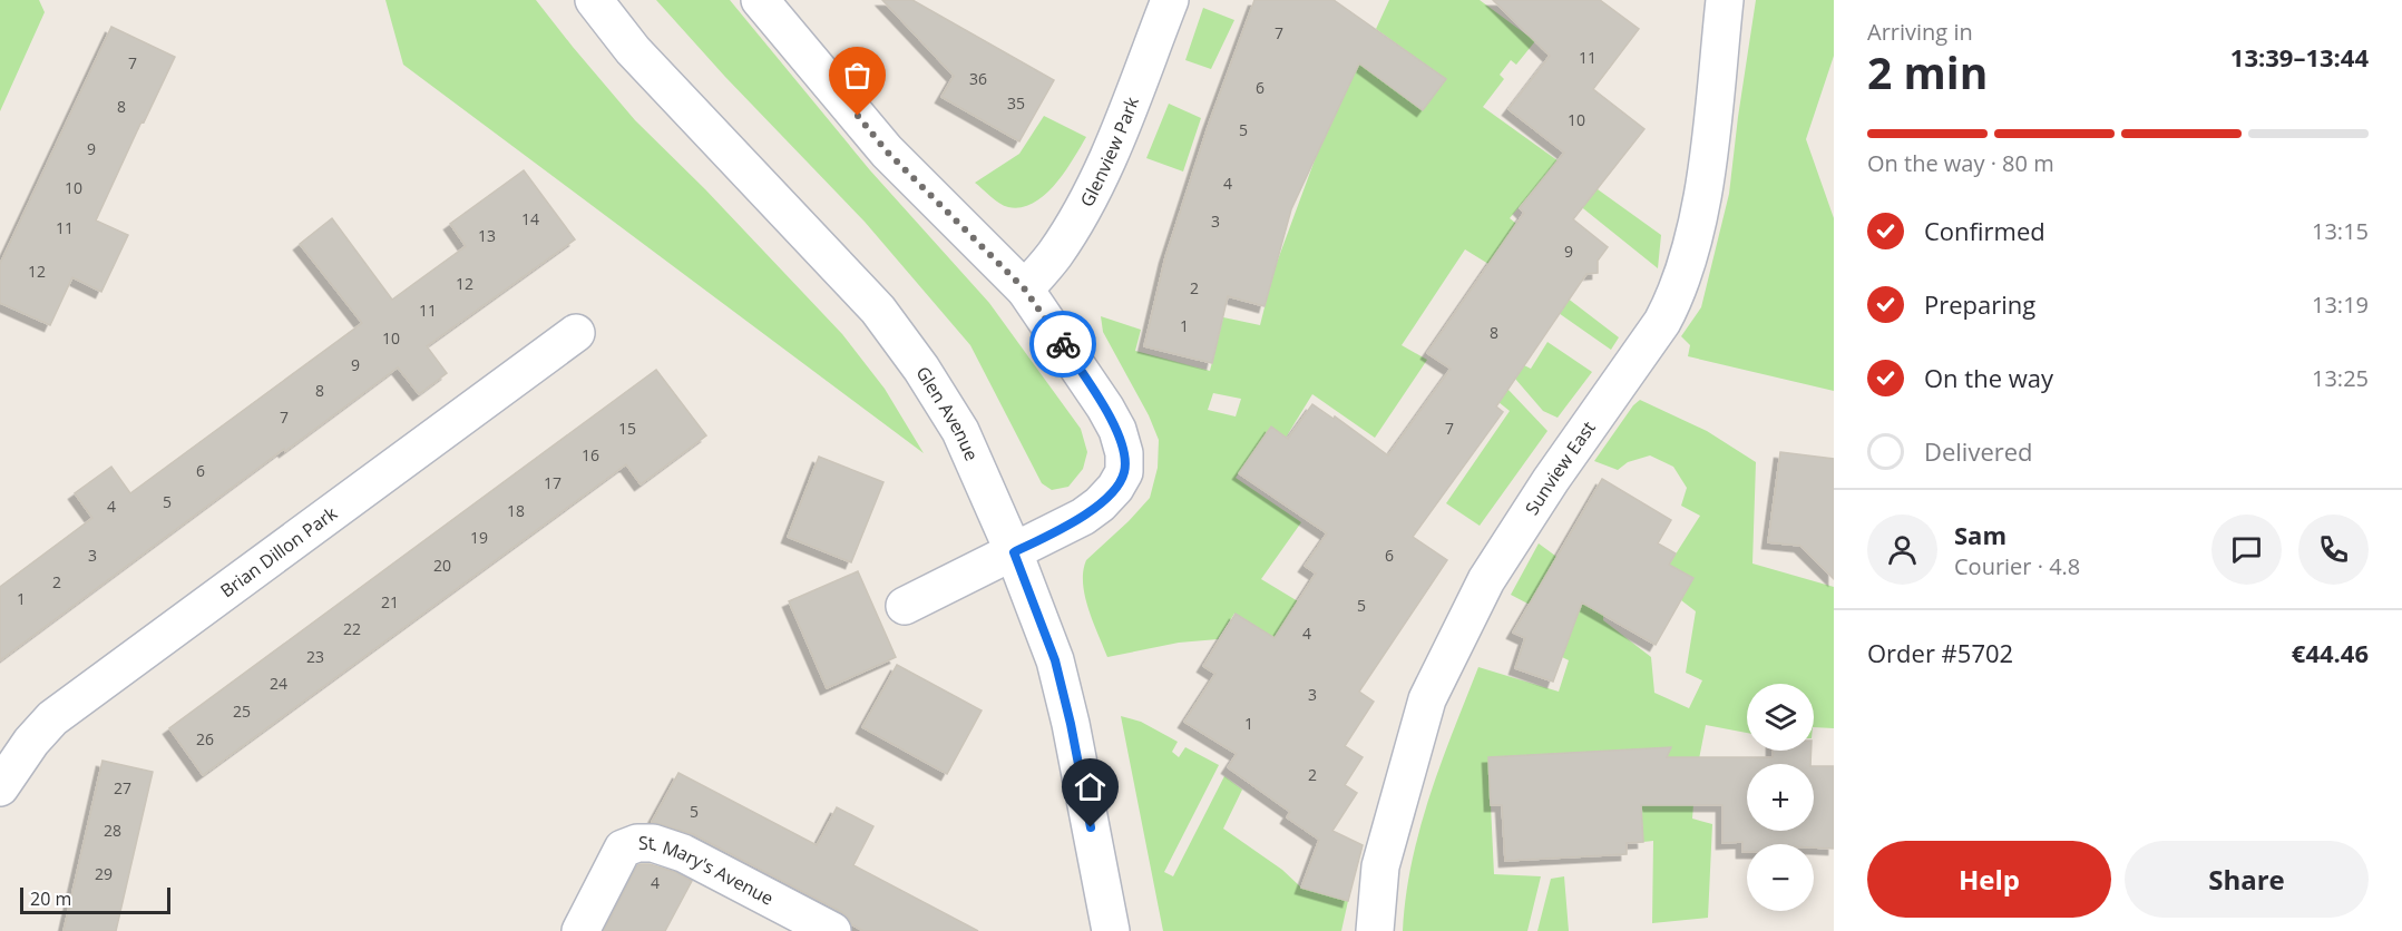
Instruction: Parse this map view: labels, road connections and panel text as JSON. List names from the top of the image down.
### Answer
{
  "streets": {
    "street": [
      "Glenview Park",
      "Glen Avenue",
      "Sunview East",
      "Brian Dillon Park",
      "St. Mary's Avenue"
    ]
  },
  "house_numbers": [
    "7",
    "11",
    "7",
    "36",
    "6",
    "35",
    "8",
    "10",
    "5",
    "9",
    "4",
    "10",
    "14",
    "3",
    "11",
    "13",
    "9",
    "12",
    "12",
    "2",
    "11",
    "1",
    "8",
    "10",
    "9",
    "8",
    "7",
    "15",
    "7",
    "16",
    "6",
    "17",
    "5",
    "4",
    "18",
    "19",
    "3",
    "6",
    "20",
    "2",
    "1",
    "21",
    "5",
    "22",
    "4",
    "23",
    "24",
    "3",
    "25",
    "1",
    "26",
    "2",
    "27",
    "5",
    "28",
    "29",
    "4"
  ],
  "scale_bar": "20 m",
  "page": {
    "heading": ["2 min", "Arriving in", "13:39–13:44"],
    "panel": [
      "Sam",
      "Courier · 4.8",
      "Order #5702",
      "€44.46"
    ],
    "bar": "On the way · 80 m",
    "list": [
      ["Confirmed", "13:15"],
      ["Preparing", "13:19"],
      ["On the way", "13:25"],
      "Delivered"
    ],
    "map_buttons": ["+", "−"],
    "buttons": ["Help", "Share"],
    "scale": "20 m"
  }
}
